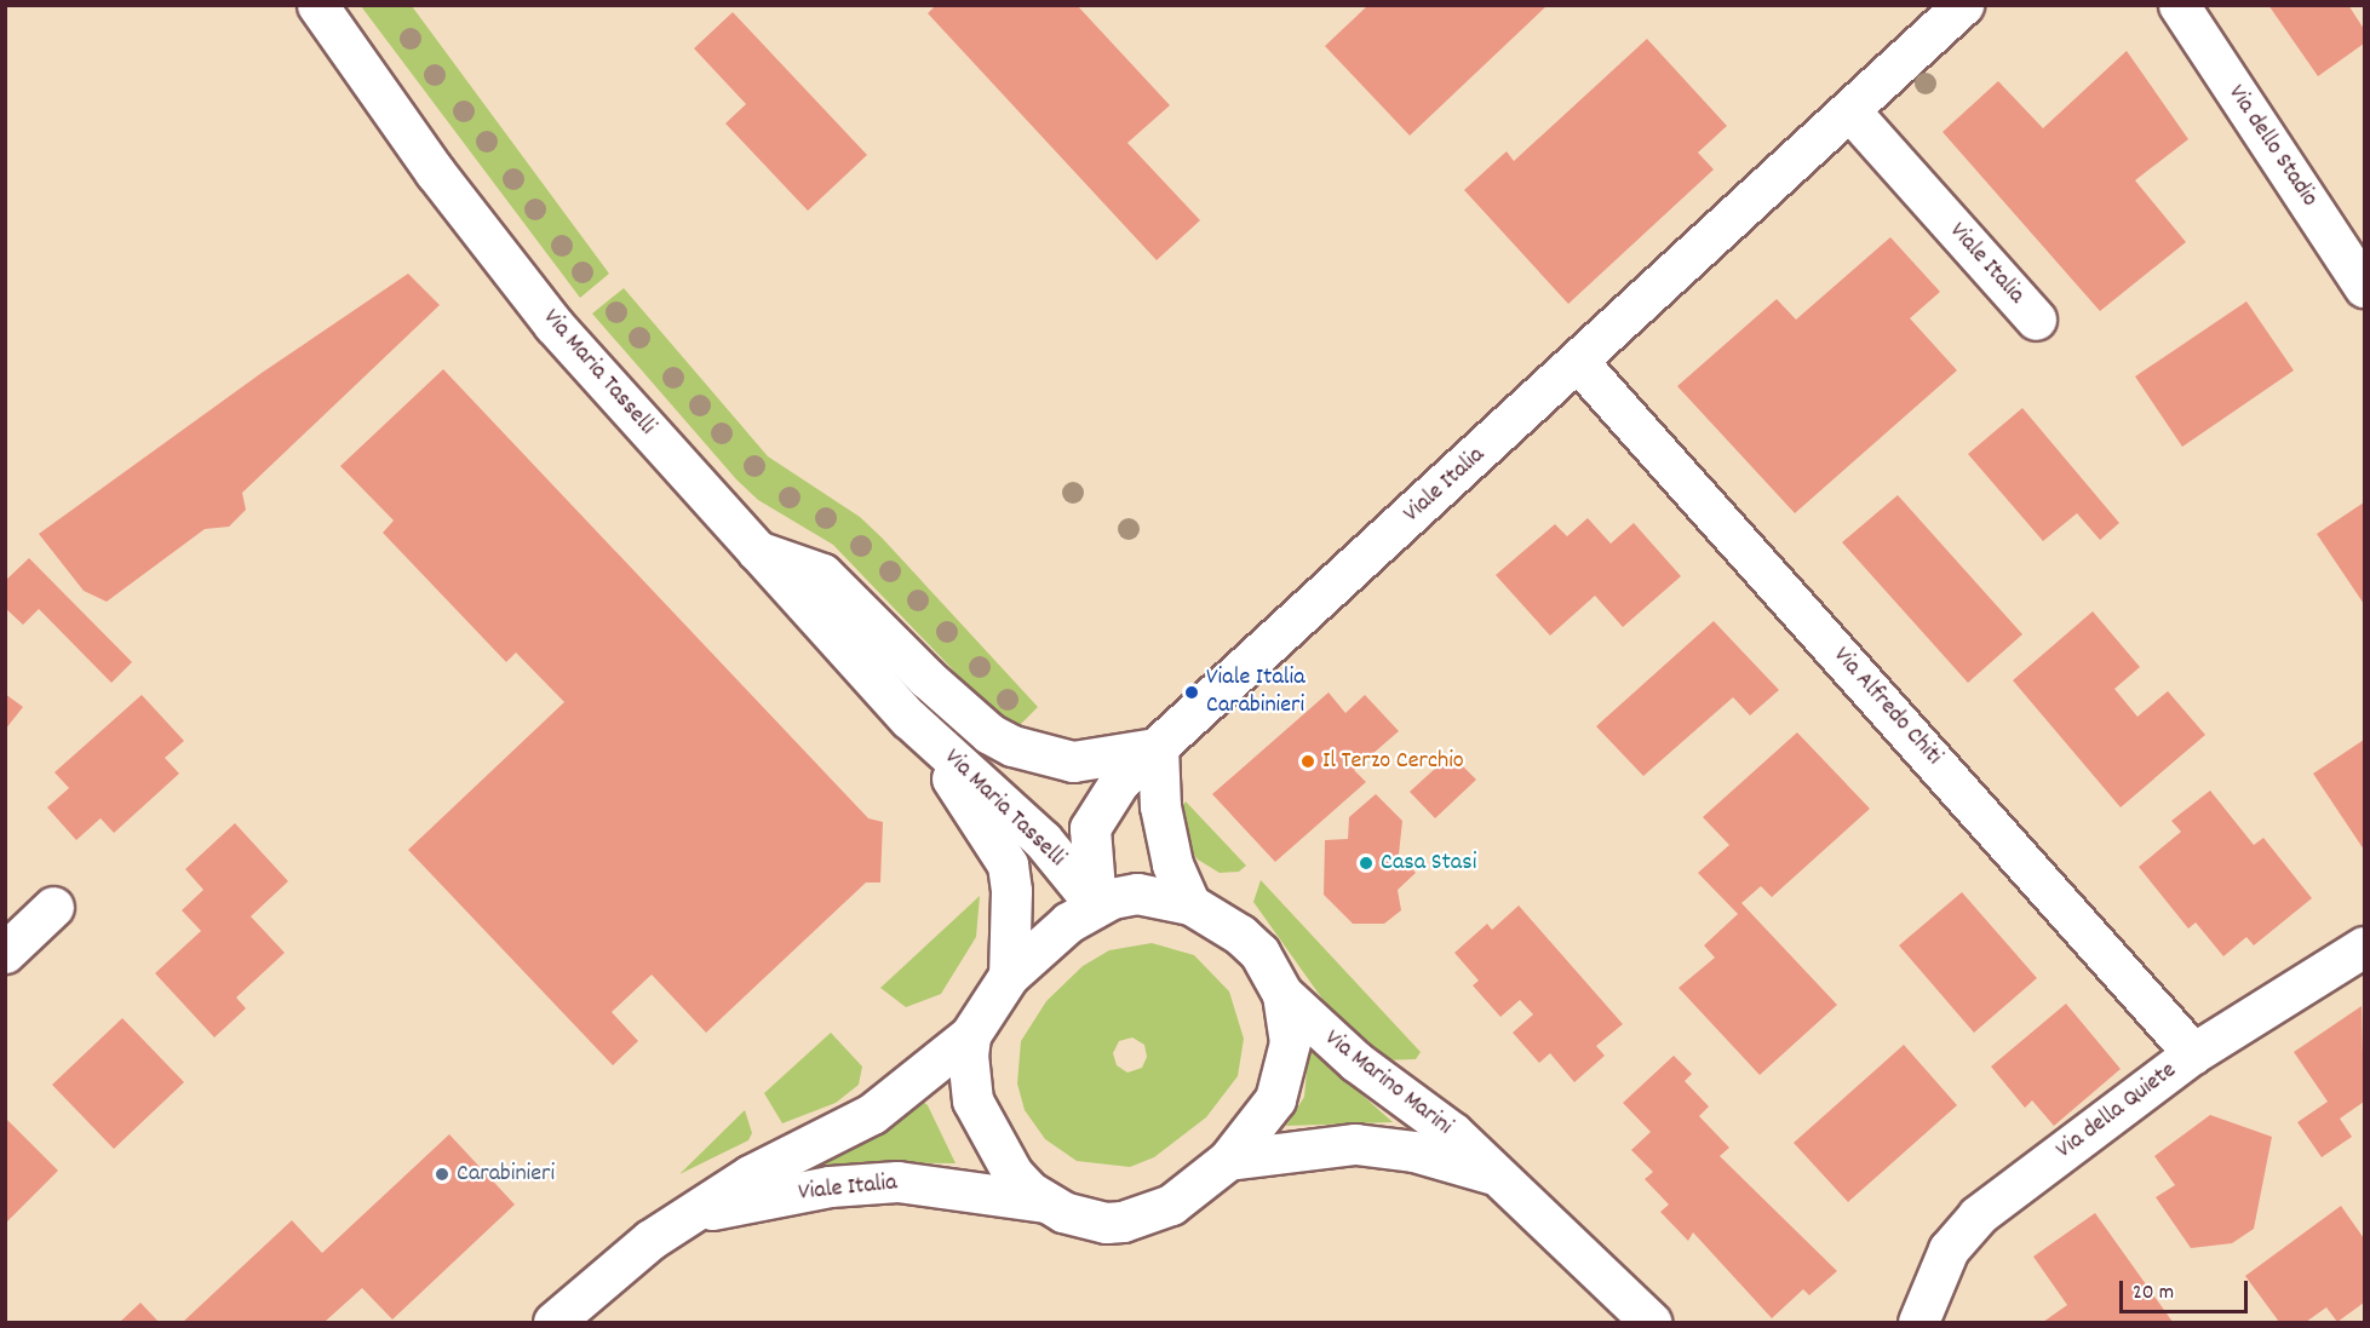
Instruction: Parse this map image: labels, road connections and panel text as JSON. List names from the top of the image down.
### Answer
{
  "streets": {
    "street": [
      "Via dello Stadio",
      "Viale Italia",
      "Via Maria Tasselli",
      "Via Alfredo Chiti",
      "Via Marino Marini",
      "Via della Quiete"
    ]
  },
  "crossings": [
    ["Viale Italia", "Via Maria Tasselli"],
    ["Viale Italia", "Via Alfredo Chiti"],
    ["Via Alfredo Chiti", "Via della Quiete"]
  ],
  "places": [
    "Viale Italia Carabinieri",
    "Il Terzo Cerchio",
    "Casa Stasi",
    "Carabinieri"
  ],
  "scale_bar": "20 m"
}
